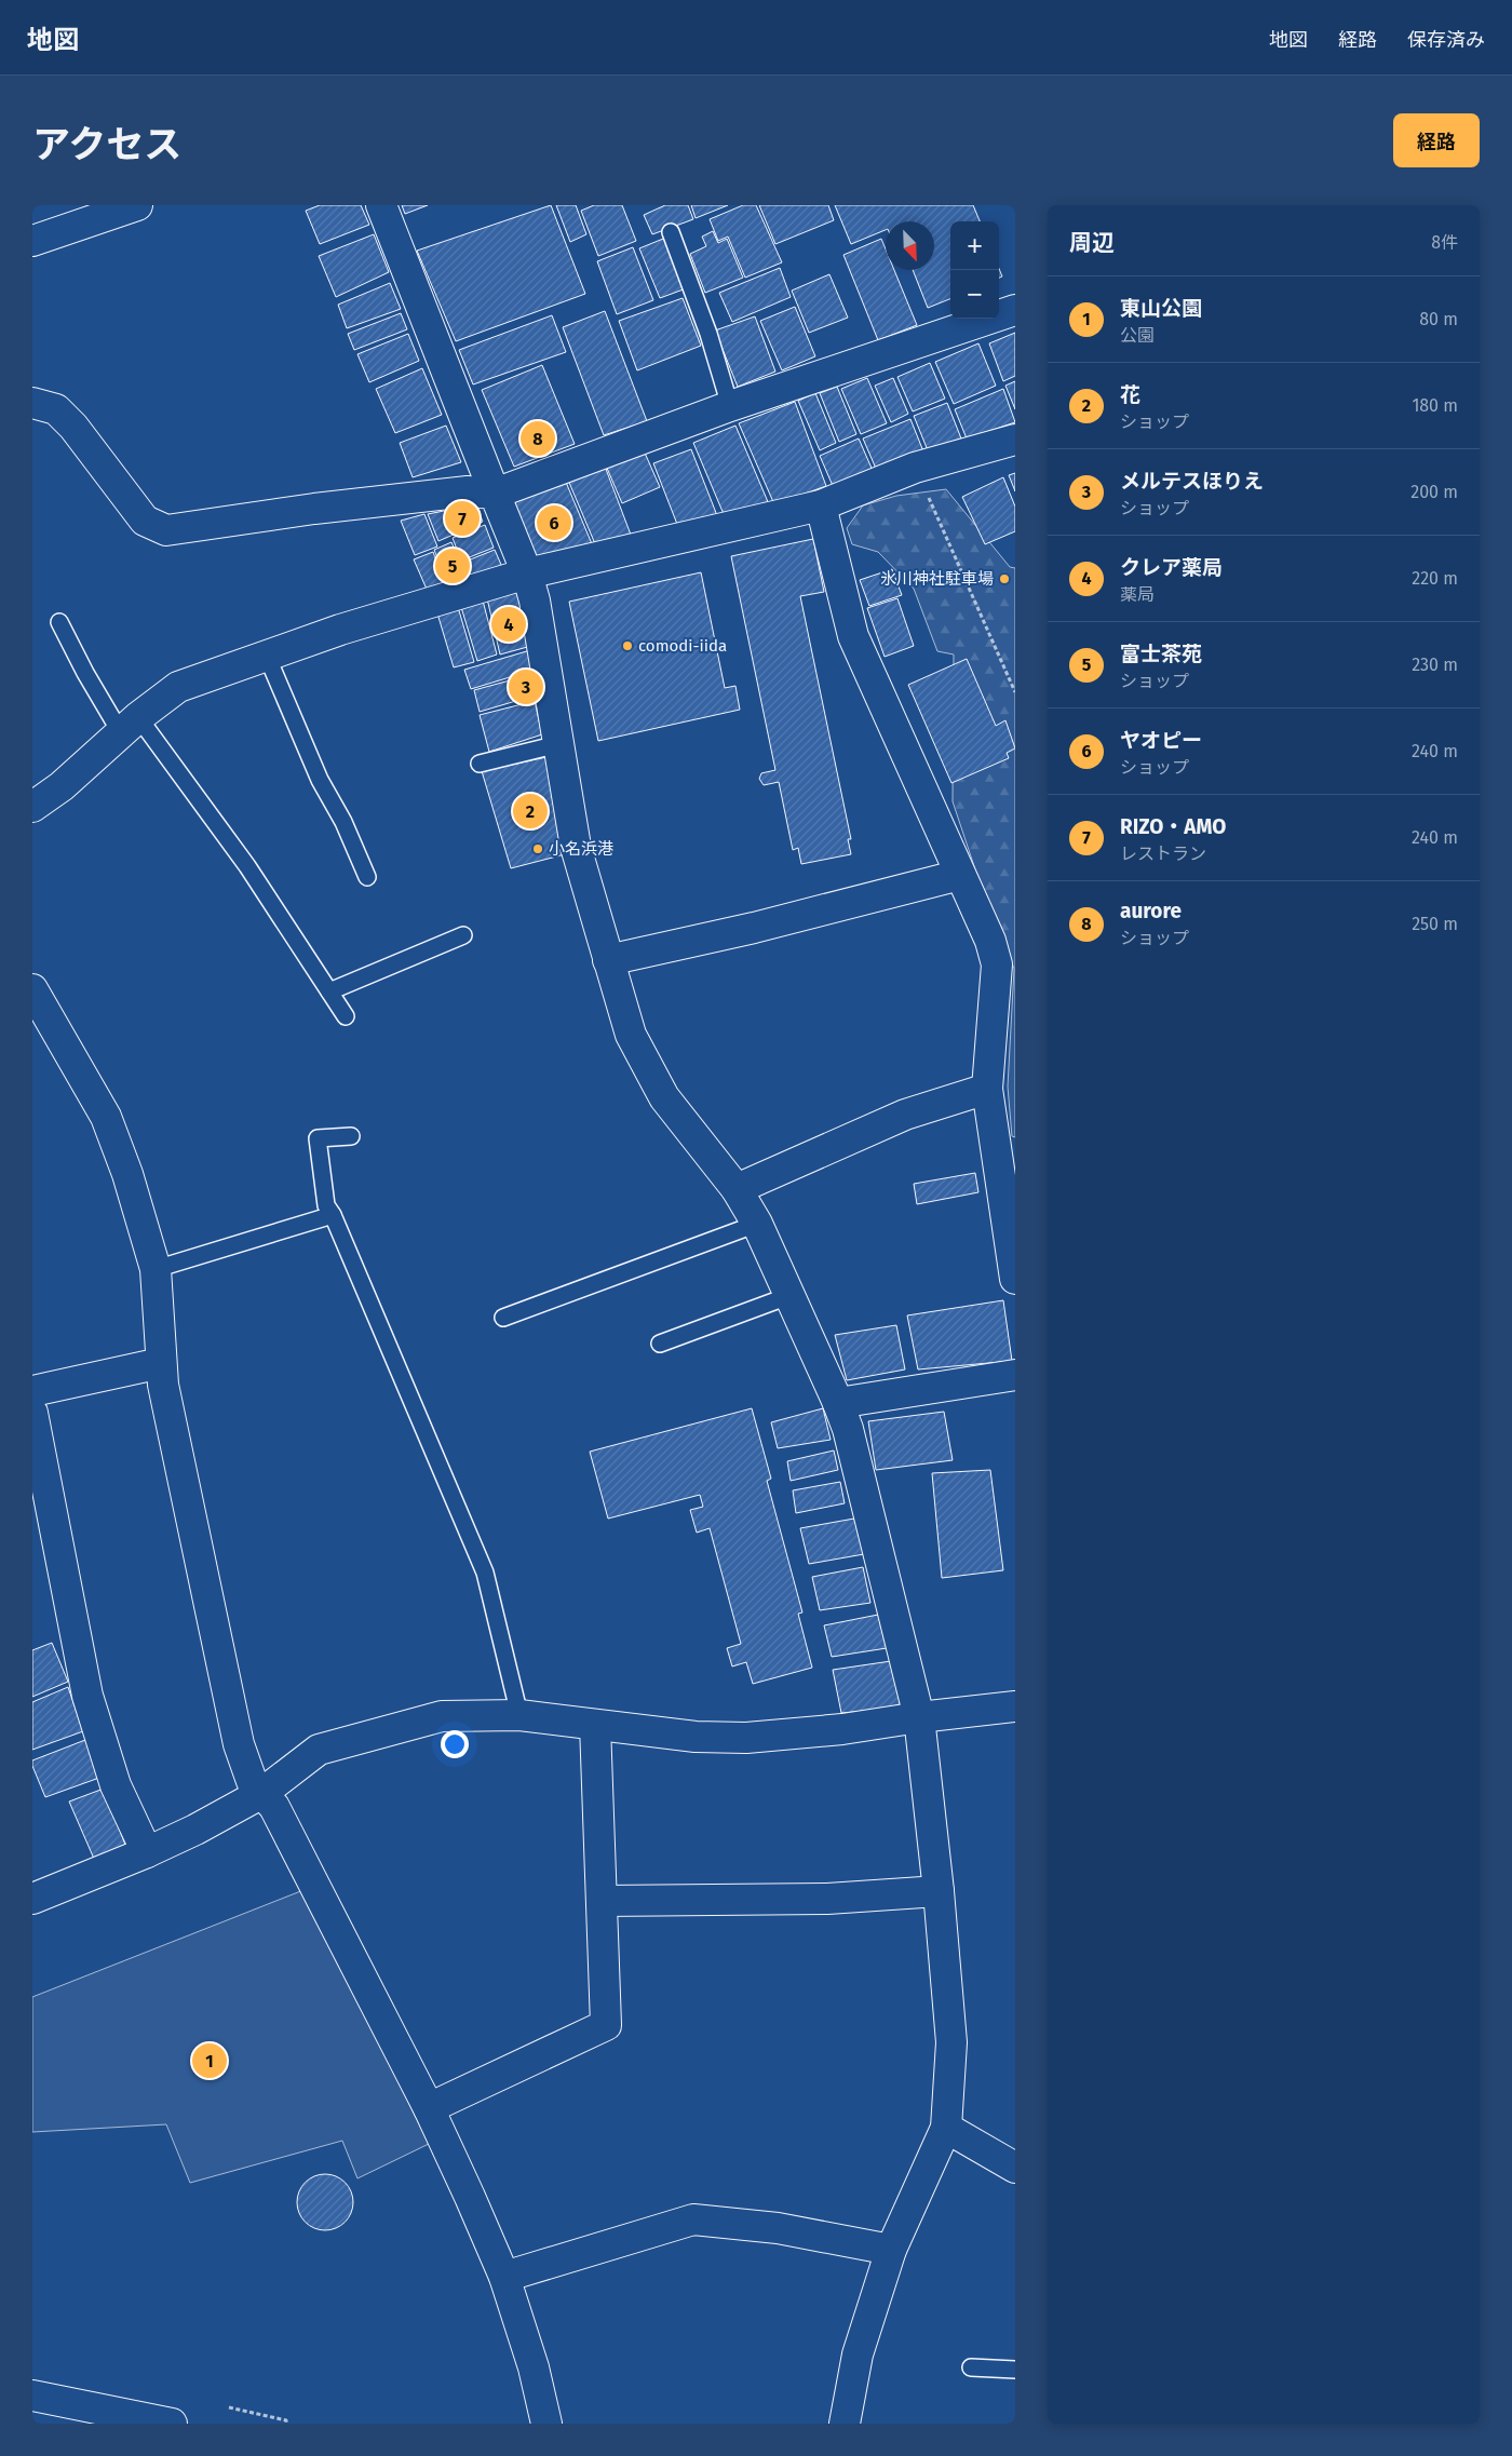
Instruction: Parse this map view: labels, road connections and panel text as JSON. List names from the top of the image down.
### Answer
{
  "places": ["氷川神社駐車場", "comodi-iida", "小名浜港"],
  "north": "bottom right",
  "page": {
    "header": "地図",
    "nav": ["地図", "経路", "保存済み"],
    "title": "アクセス",
    "buttons": "経路",
    "heading": ["周辺", "8件"],
    "map_buttons": ["+", "−"],
    "list": [
      {
        "mark": "1",
        "name": "東山公園",
        "note": "公園",
        "value": "80 m"
      },
      {
        "mark": "2",
        "name": "花",
        "note": "ショップ",
        "value": "180 m"
      },
      {
        "mark": "3",
        "name": "メルテスほりえ",
        "note": "ショップ",
        "value": "200 m"
      },
      {
        "mark": "4",
        "name": "クレア薬局",
        "note": "薬局",
        "value": "220 m"
      },
      {
        "mark": "5",
        "name": "富士茶苑",
        "note": "ショップ",
        "value": "230 m"
      },
      {
        "mark": "6",
        "name": "ヤオピー",
        "note": "ショップ",
        "value": "240 m"
      },
      {
        "mark": "7",
        "name": "RIZO・AMO",
        "note": "レストラン",
        "value": "240 m"
      },
      {
        "mark": "8",
        "name": "aurore",
        "note": "ショップ",
        "value": "250 m"
      }
    ],
    "pins": [
      "8",
      "7",
      "6",
      "5",
      "4",
      "3",
      "2",
      "1"
    ]
  }
}
